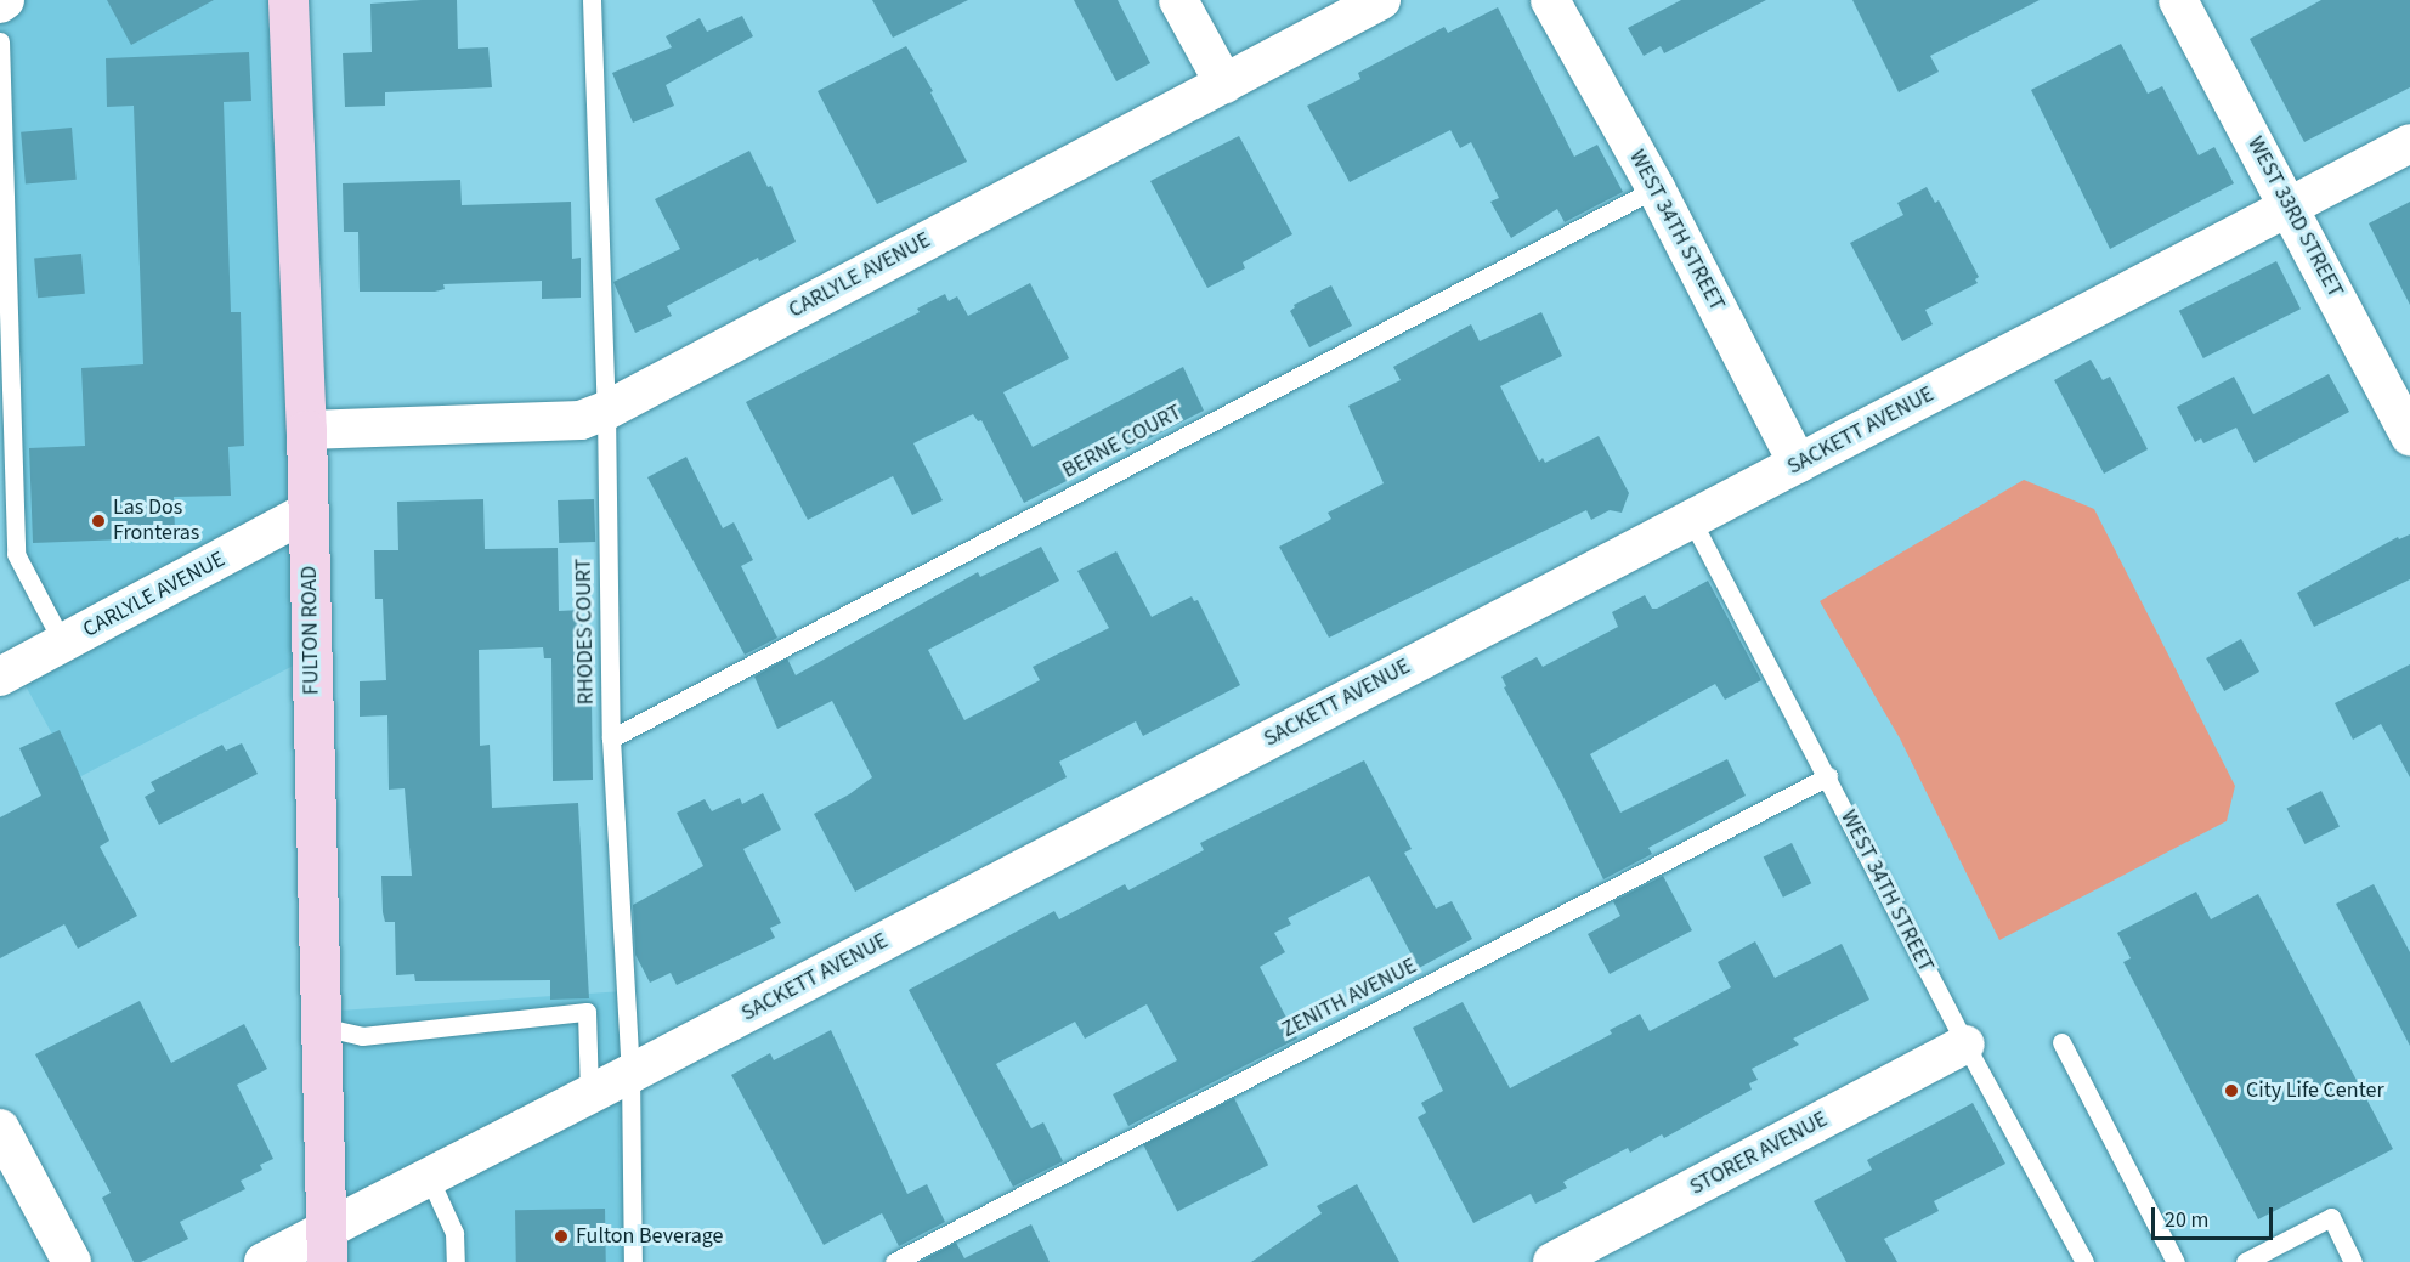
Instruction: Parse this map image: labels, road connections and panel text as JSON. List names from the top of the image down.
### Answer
{
  "streets": {
    "main road": ["FULTON ROAD"],
    "street": [
      "WEST 33RD STREET",
      "WEST 34TH STREET",
      "CARLYLE AVENUE",
      "SACKETT AVENUE",
      "STORER AVENUE"
    ],
    "lane": ["BERNE COURT", "RHODES COURT", "ZENITH AVENUE"]
  },
  "crossings": [
    ["WEST 33RD STREET", "SACKETT AVENUE"],
    ["WEST 34TH STREET", "SACKETT AVENUE"],
    ["WEST 34TH STREET", "BERNE COURT"],
    ["WEST 34TH STREET", "ZENITH AVENUE"],
    ["WEST 34TH STREET", "STORER AVENUE"],
    ["CARLYLE AVENUE", "FULTON ROAD"],
    ["CARLYLE AVENUE", "RHODES COURT"],
    ["SACKETT AVENUE", "FULTON ROAD"],
    ["SACKETT AVENUE", "RHODES COURT"],
    ["BERNE COURT", "RHODES COURT"]
  ],
  "places": ["Las Dos Fronteras", "City Life Center", "Fulton Beverage"],
  "scale_bar": "20 m"
}
